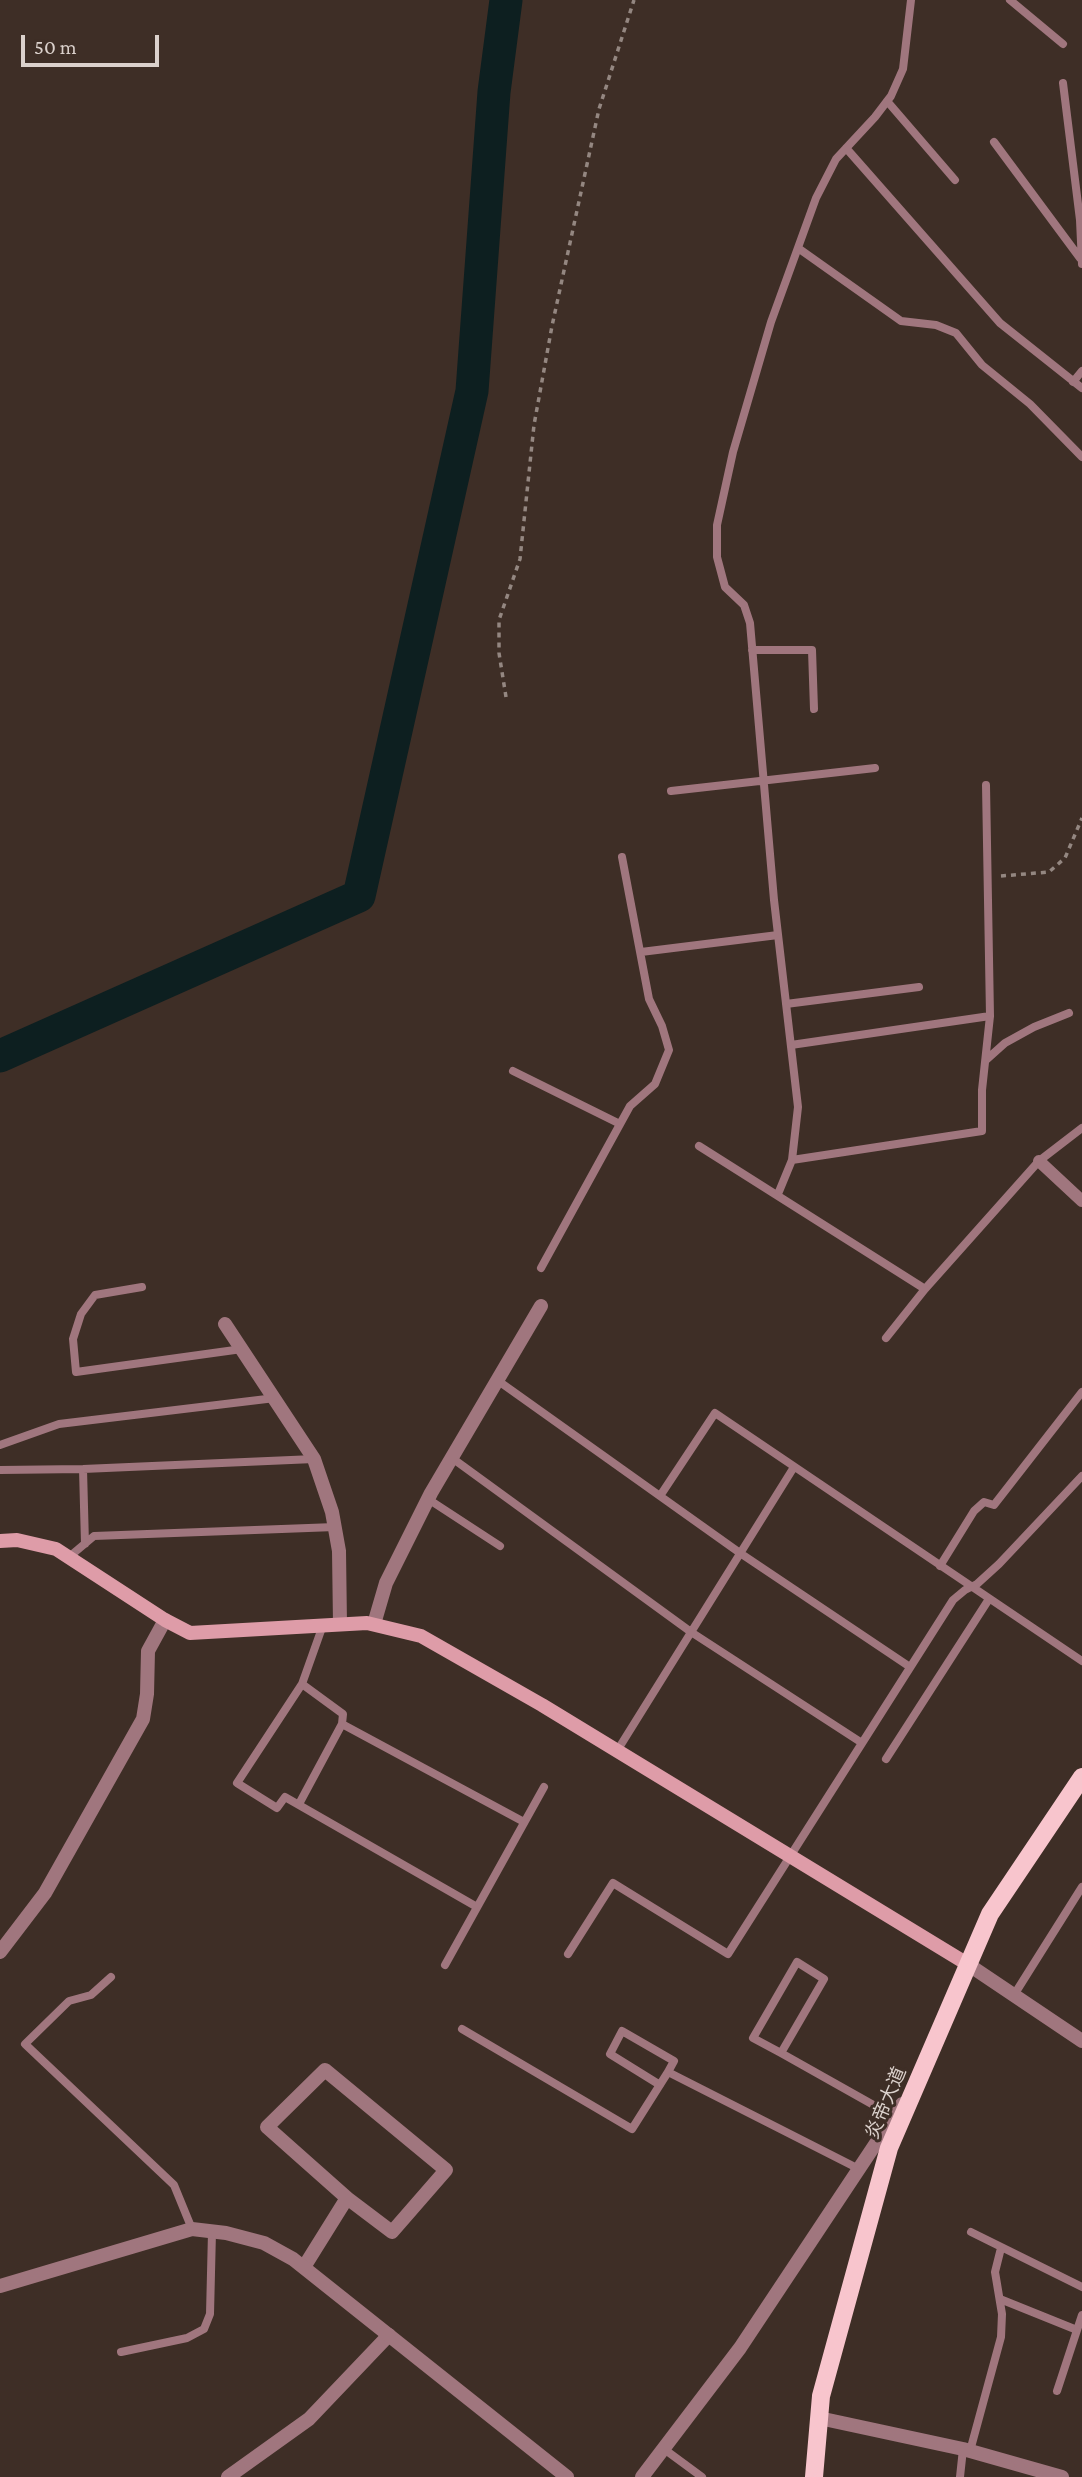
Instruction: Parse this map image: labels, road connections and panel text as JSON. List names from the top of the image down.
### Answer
{
  "streets": {
    "main road": ["炎帝大道"]
  },
  "scale_bar": "50 m"
}
